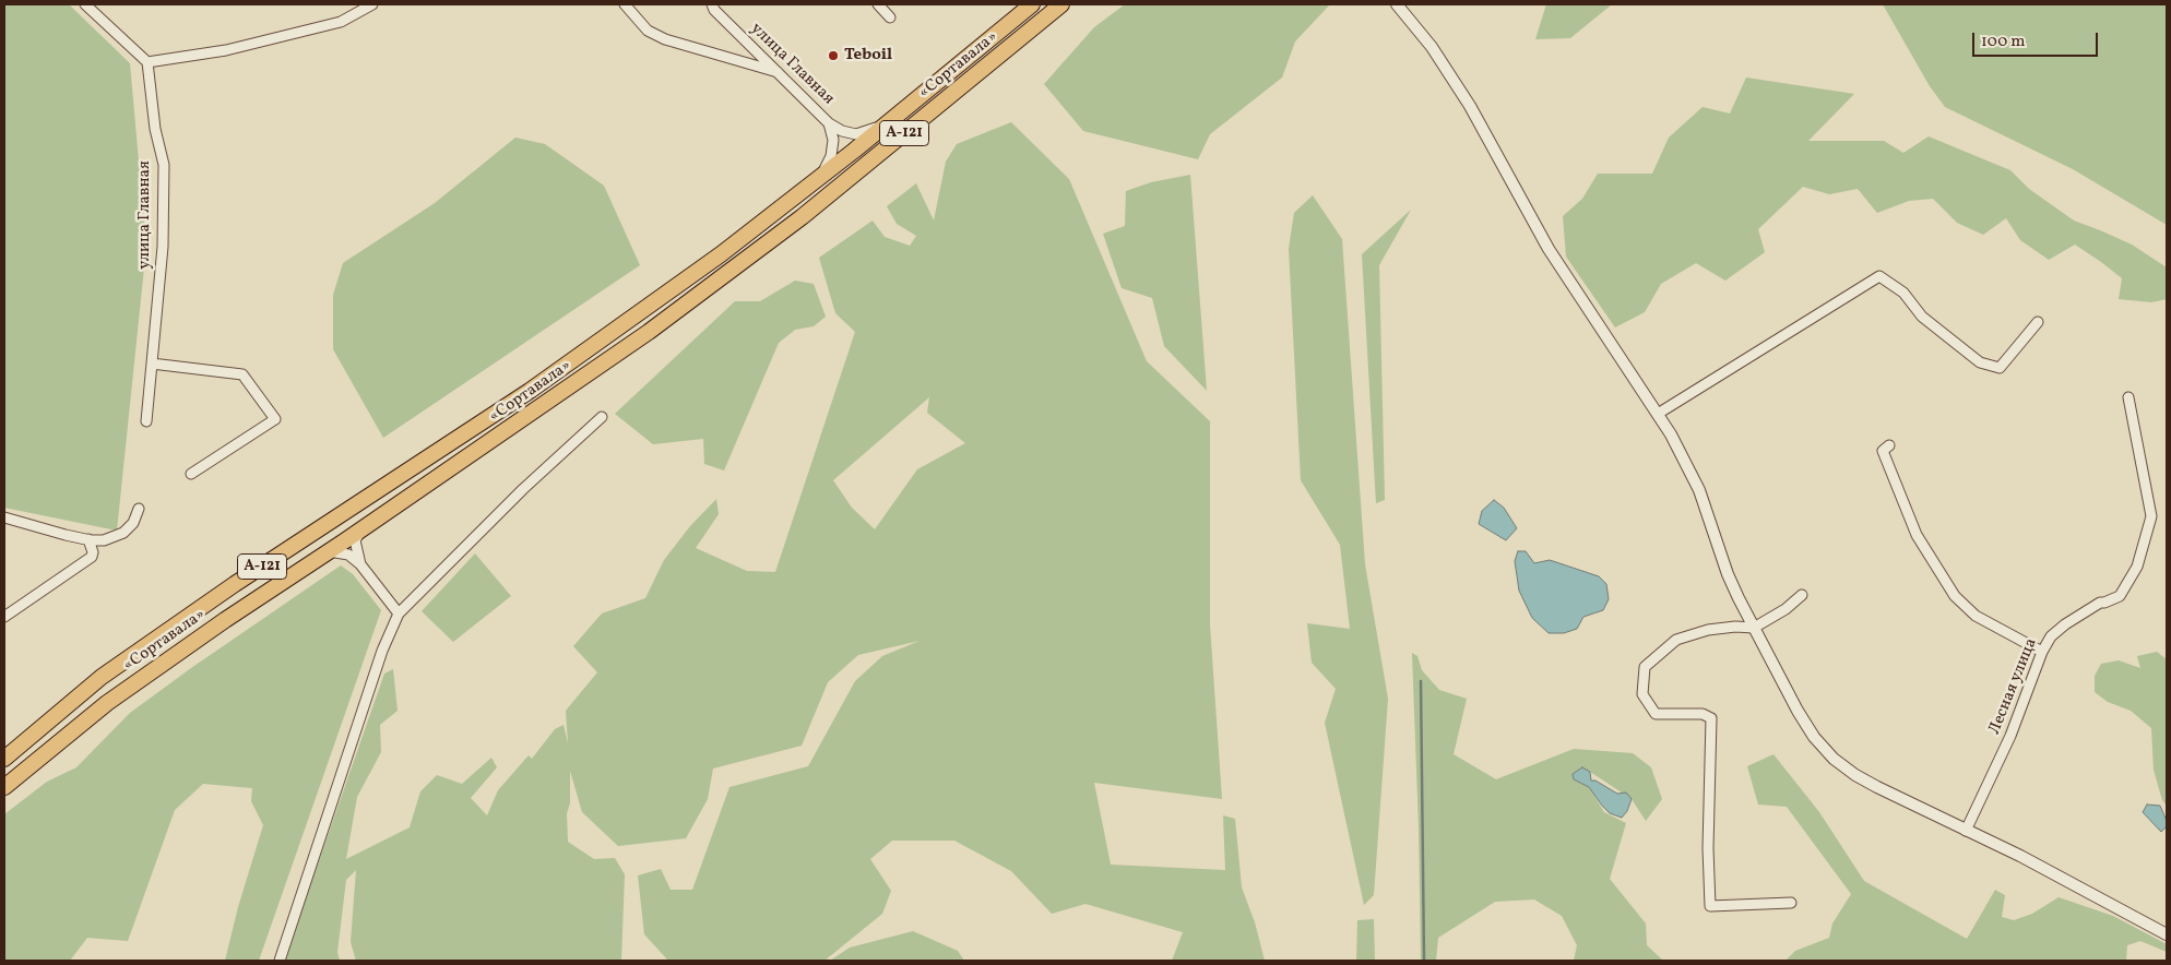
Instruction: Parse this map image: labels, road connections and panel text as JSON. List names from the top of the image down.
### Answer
{
  "streets": {
    "highway": ["«Сортавала»", "А-121"],
    "street": ["улица Главная", "Лесная улица"]
  },
  "places": ["Teboil"],
  "scale_bar": "100 m"
}
